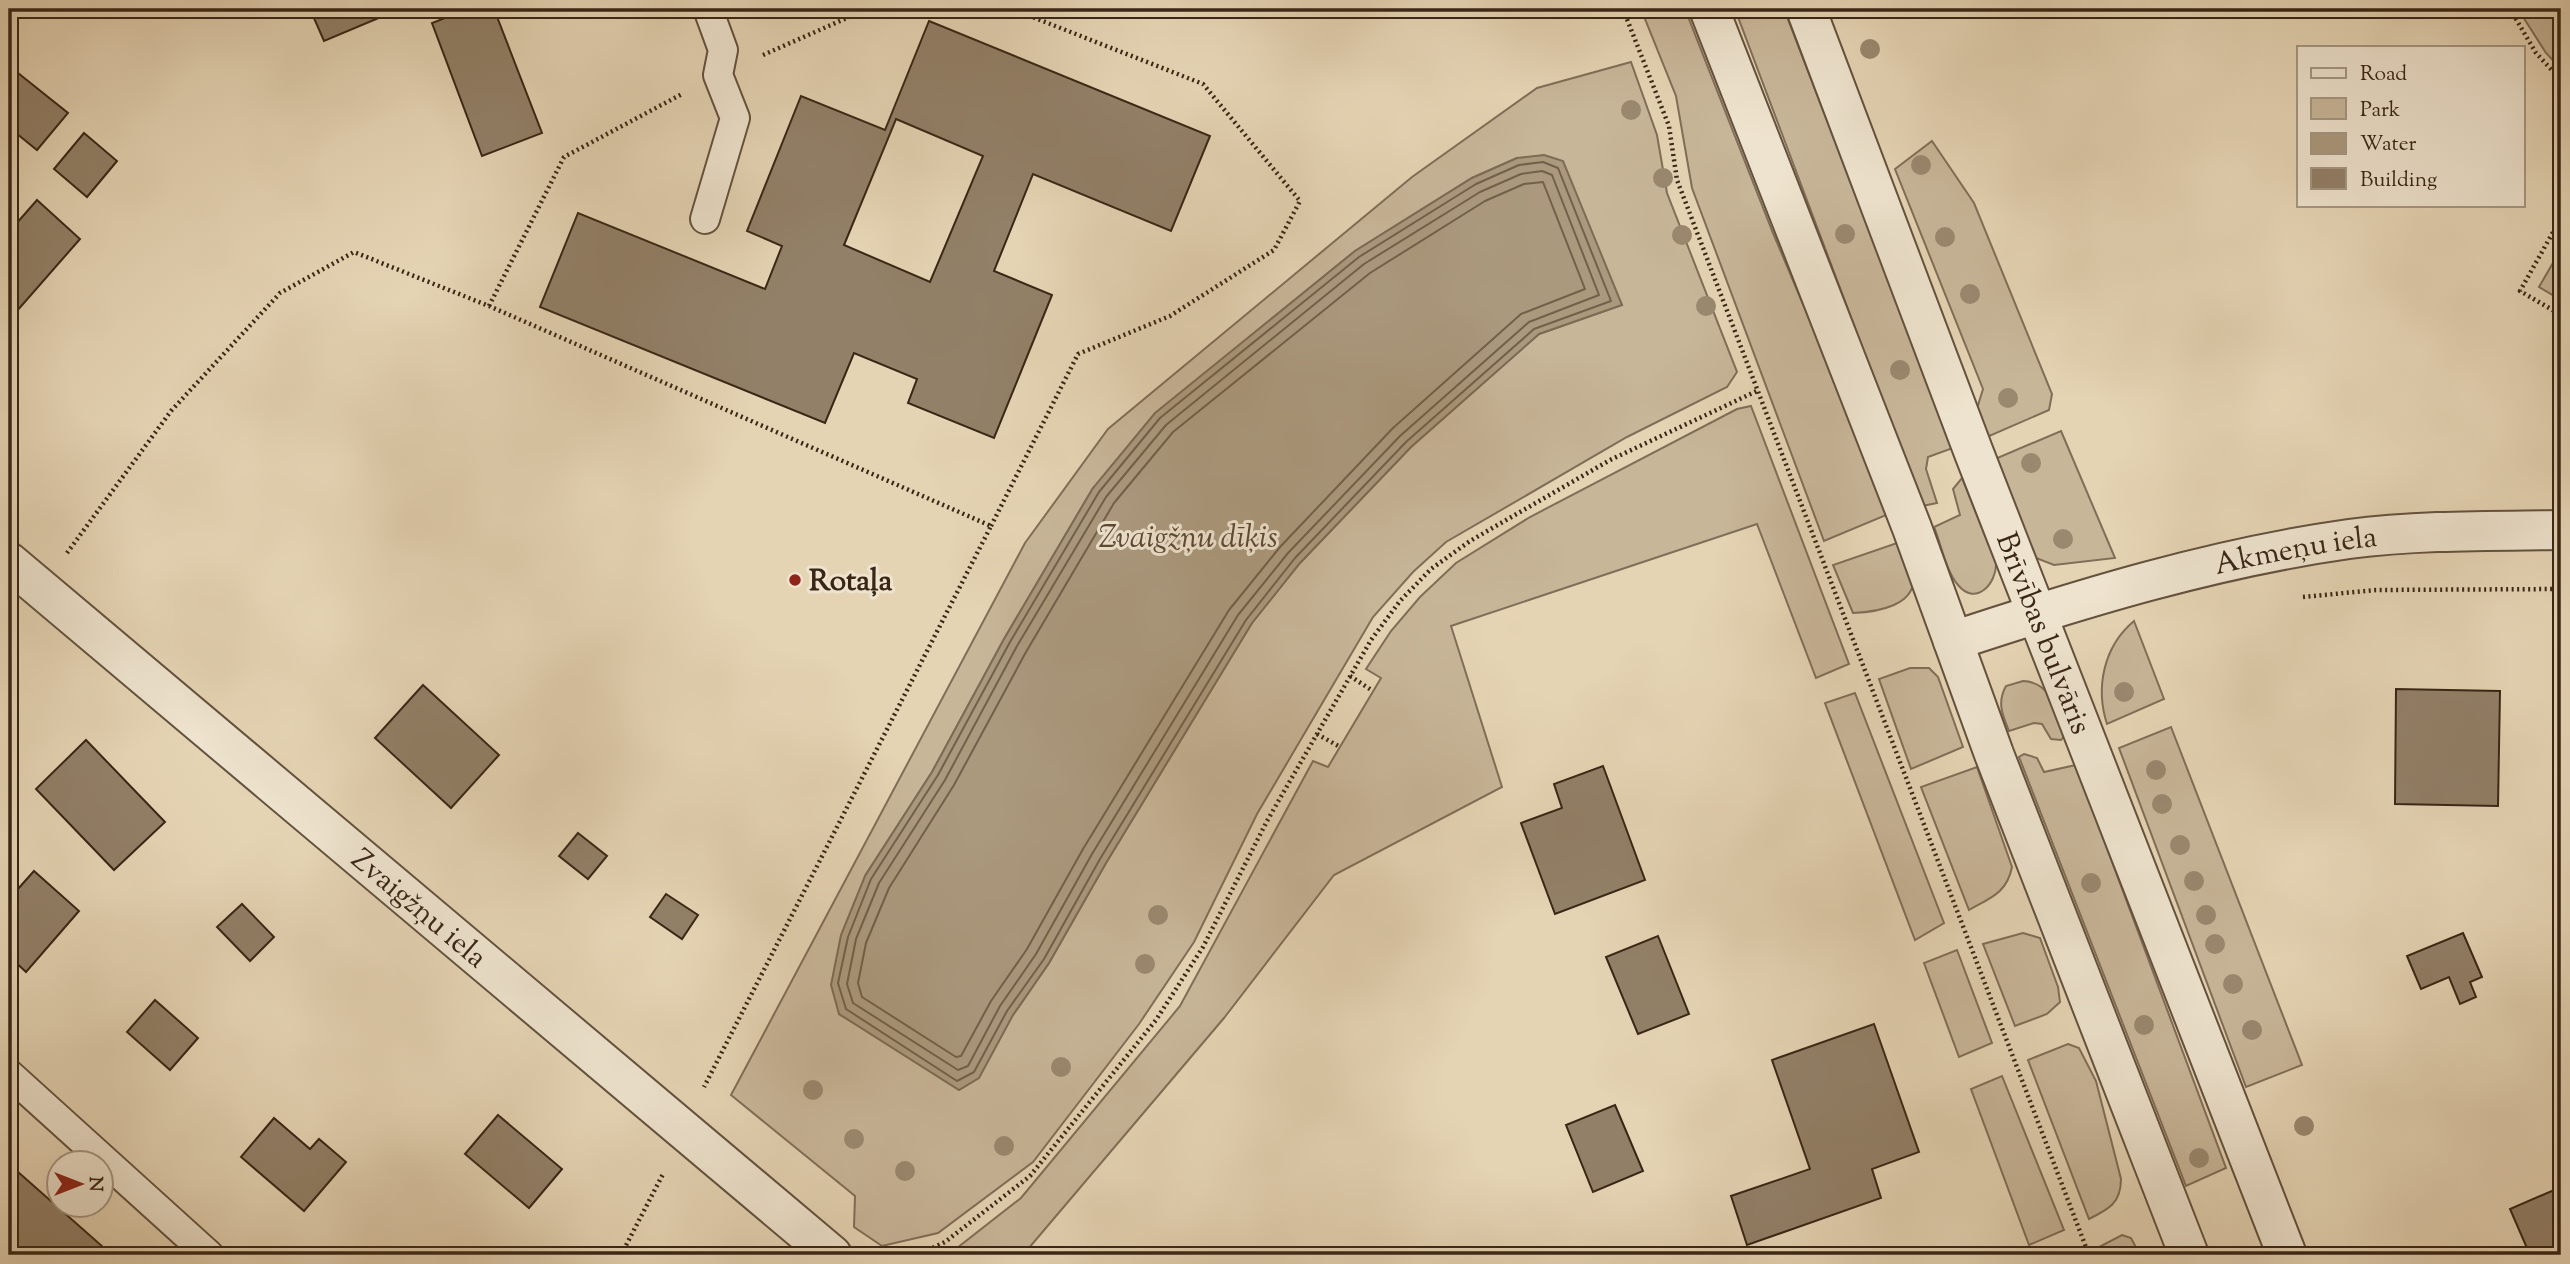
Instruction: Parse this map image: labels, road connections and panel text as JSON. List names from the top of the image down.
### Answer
{
  "streets": {
    "street": ["Akmeņu iela", "Brīvības bulvāris", "Zvaigžņu iela"]
  },
  "crossings": [
    ["Akmeņu iela", "Brīvības bulvāris"]
  ],
  "water": ["Zvaigžņu dīķis"],
  "places": ["Rotaļa"],
  "legend": [
    "Road",
    "Park",
    "Water",
    "Building"
  ],
  "north": "right"
}
